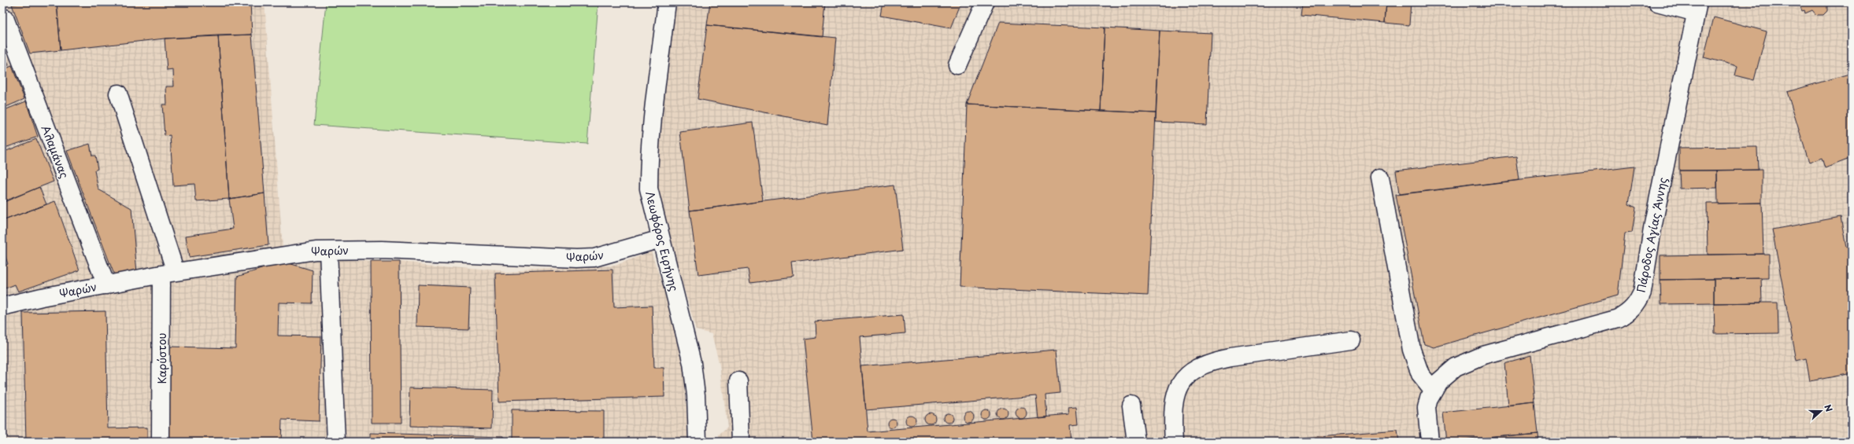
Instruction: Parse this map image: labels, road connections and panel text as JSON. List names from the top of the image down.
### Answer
{
  "streets": {
    "street": [
      "Αλαμάνας",
      "Πάροδος Αγίας Άννης",
      "Λεωφόρος Ειρήνης",
      "Ψαρών",
      "Καρύστου"
    ]
  },
  "crossings": [
    ["Αλαμάνας", "Ψαρών"],
    ["Λεωφόρος Ειρήνης", "Ψαρών"],
    ["Ψαρών", "Καρύστου"]
  ],
  "north": "right"
}
